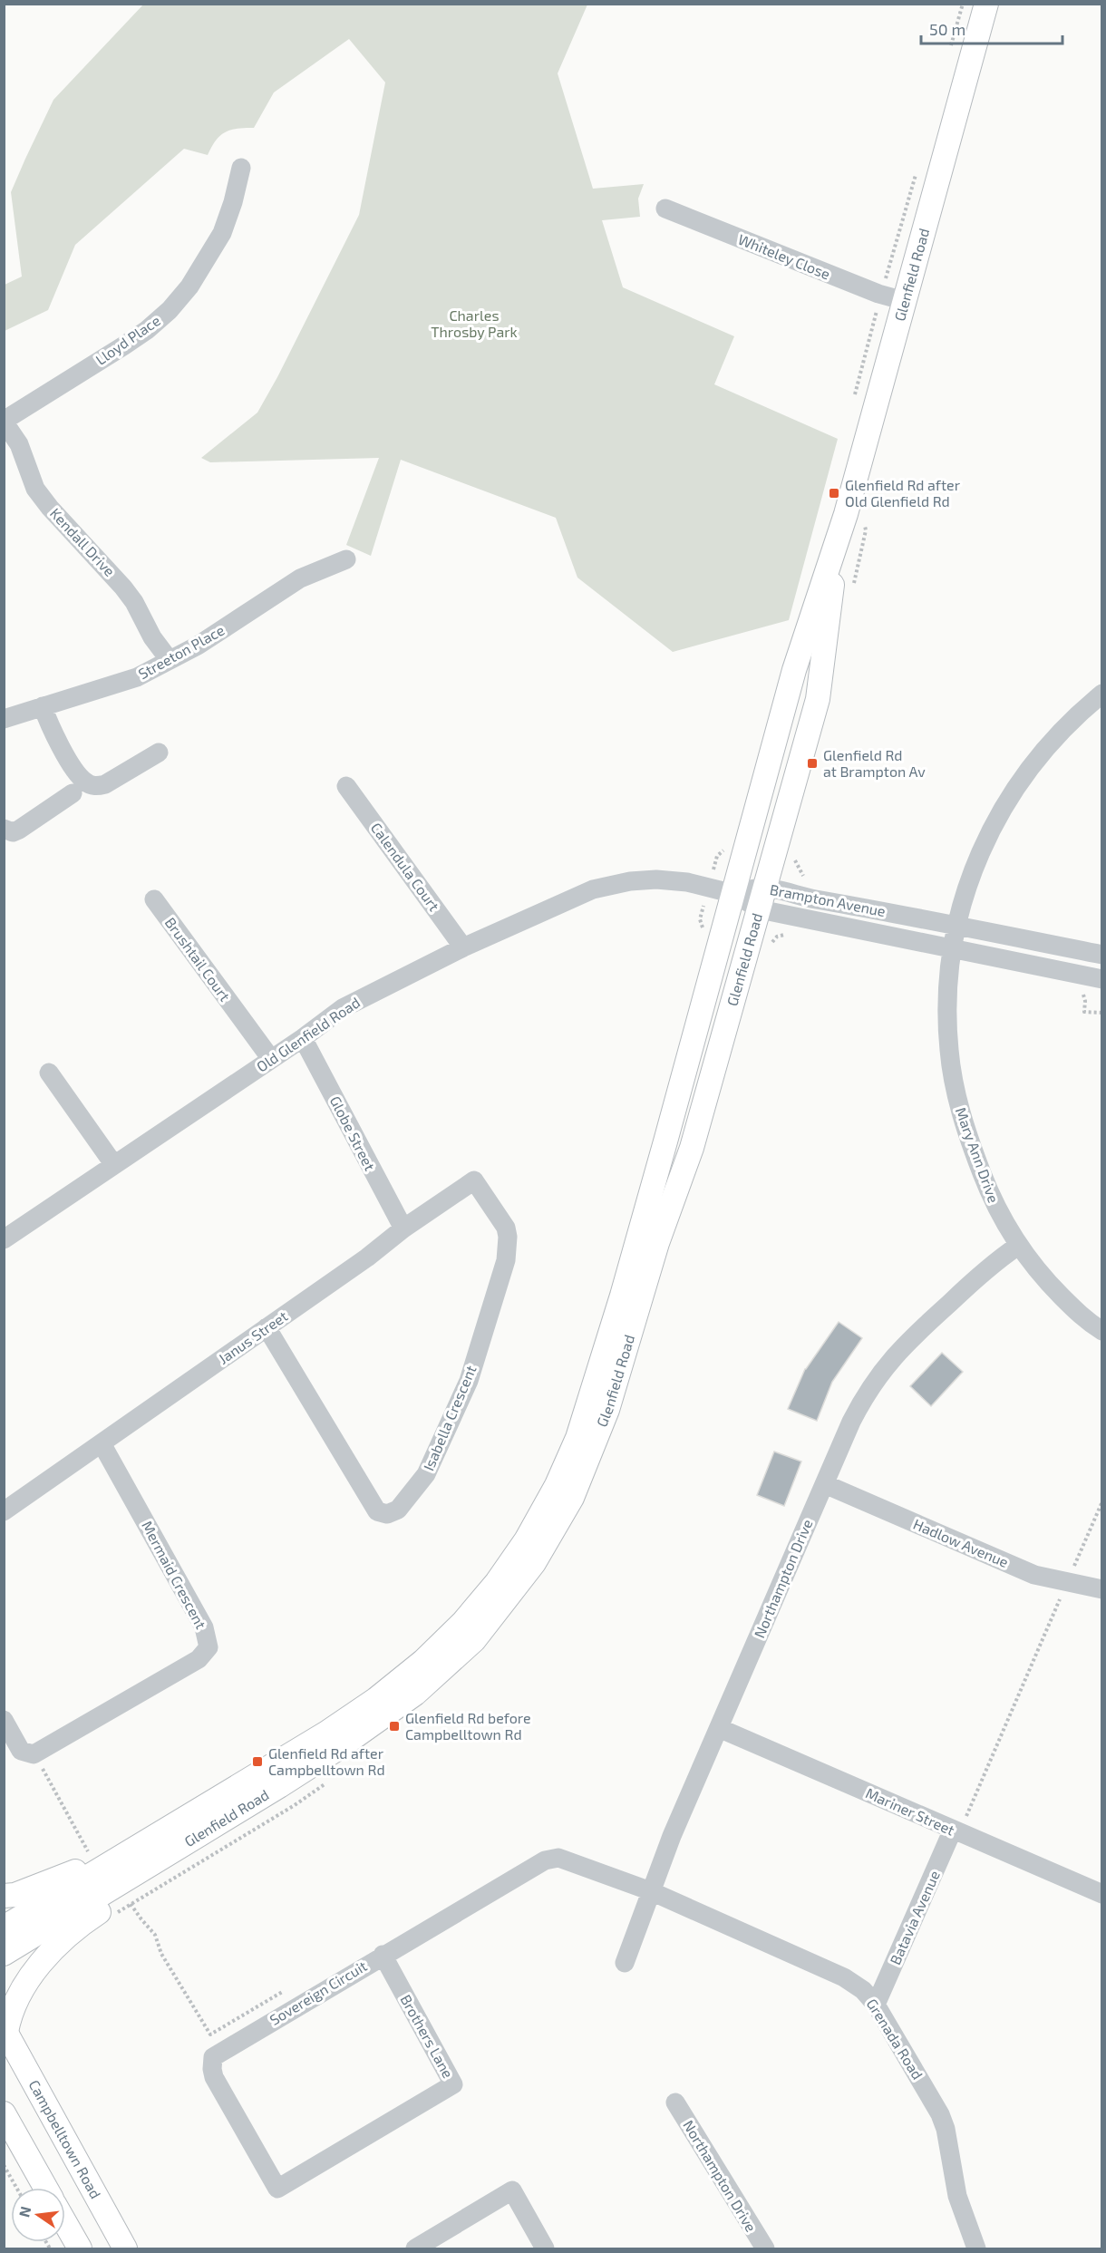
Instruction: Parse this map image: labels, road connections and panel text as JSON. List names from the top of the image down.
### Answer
{
  "streets": {
    "main road": ["Glenfield Road", "Campbelltown Road"],
    "street": [
      "Whiteley Close",
      "Lloyd Place",
      "Kendall Drive",
      "Streeton Place",
      "Calendula Court",
      "Brampton Avenue",
      "Brushtail Court",
      "Old Glenfield Road",
      "Globe Street",
      "Mary Ann Drive",
      "Janus Street",
      "Isabella Crescent",
      "Hadlow Avenue",
      "Mermaid Crescent",
      "Northampton Drive",
      "Mariner Street",
      "Batavia Avenue",
      "Sovereign Circuit",
      "Brothers Lane",
      "Grenada Road"
    ]
  },
  "crossings": [
    ["Whiteley Close", "Glenfield Road"],
    ["Glenfield Road", "Brampton Avenue"],
    ["Glenfield Road", "Old Glenfield Road"],
    ["Lloyd Place", "Kendall Drive"],
    ["Kendall Drive", "Streeton Place"],
    ["Calendula Court", "Old Glenfield Road"],
    ["Brampton Avenue", "Old Glenfield Road"],
    ["Brampton Avenue", "Mary Ann Drive"],
    ["Brushtail Court", "Old Glenfield Road"],
    ["Old Glenfield Road", "Globe Street"],
    ["Globe Street", "Janus Street"],
    ["Globe Street", "Isabella Crescent"],
    ["Mary Ann Drive", "Northampton Drive"],
    ["Janus Street", "Isabella Crescent"],
    ["Janus Street", "Mermaid Crescent"],
    ["Hadlow Avenue", "Northampton Drive"],
    ["Northampton Drive", "Mariner Street"],
    ["Northampton Drive", "Sovereign Circuit"],
    ["Northampton Drive", "Grenada Road"],
    ["Mariner Street", "Batavia Avenue"],
    ["Batavia Avenue", "Grenada Road"],
    ["Sovereign Circuit", "Brothers Lane"],
    ["Sovereign Circuit", "Grenada Road"]
  ],
  "parks": ["Charles Throsby Park"],
  "places": {
    "transit": [
      "Glenfield Rd after Old Glenfield Rd",
      "Glenfield Rd at Brampton Av",
      "Glenfield Rd before Campbelltown Rd",
      "Glenfield Rd after Campbelltown Rd"
    ]
  },
  "scale_bar": "50 m",
  "north": "left"
}
